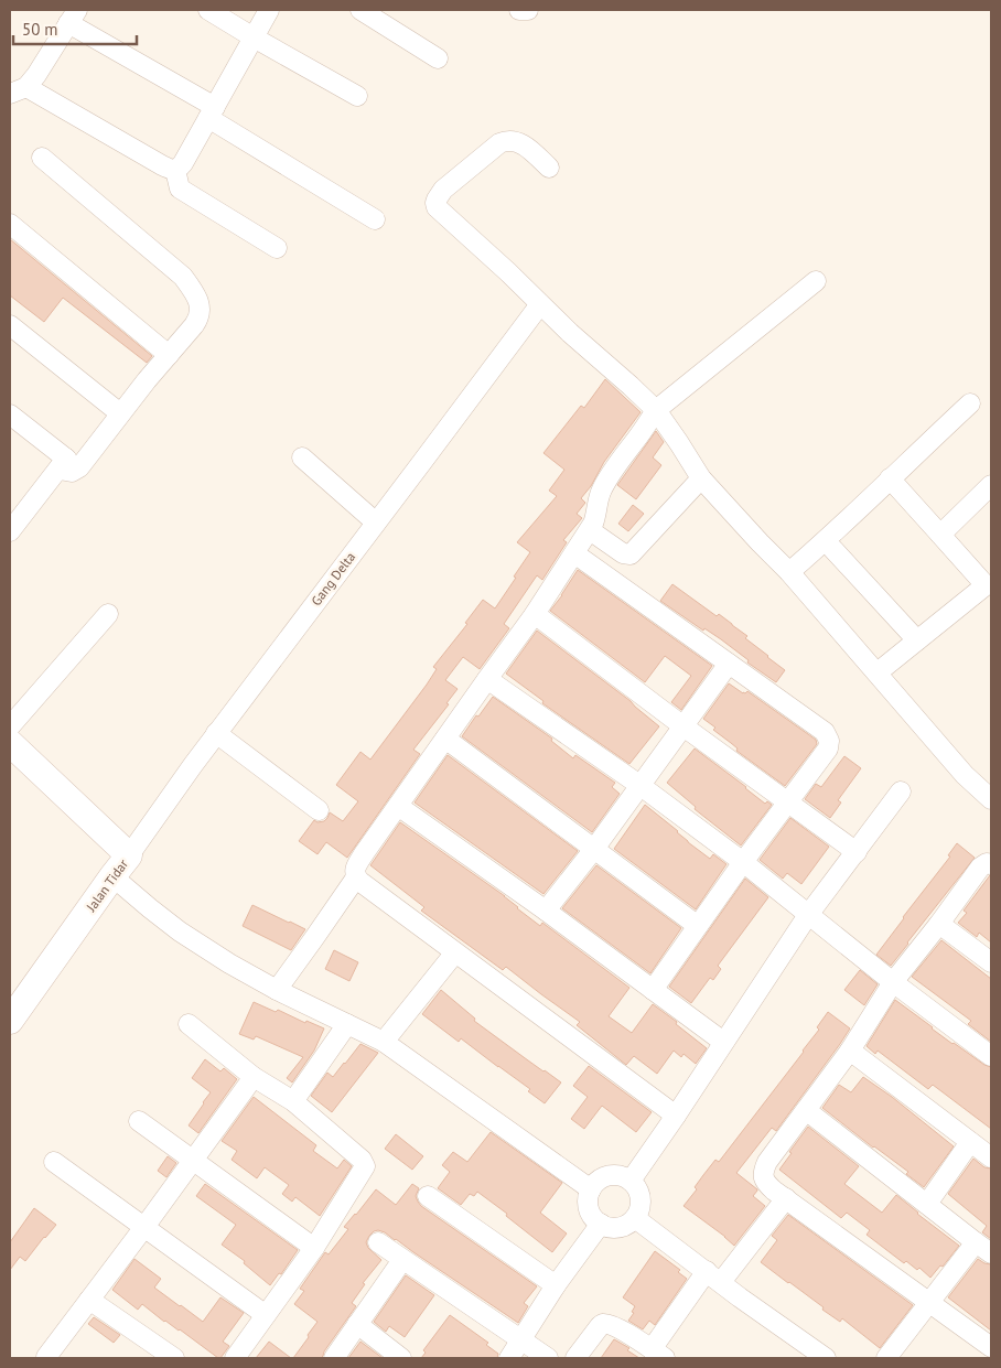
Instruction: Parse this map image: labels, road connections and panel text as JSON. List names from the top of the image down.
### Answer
{
  "streets": {
    "main road": ["Jalan Tidar"],
    "street": ["Gang Delta"]
  },
  "crossings": [
    ["Gang Delta", "Jalan Tidar"]
  ],
  "scale_bar": "50 m"
}
